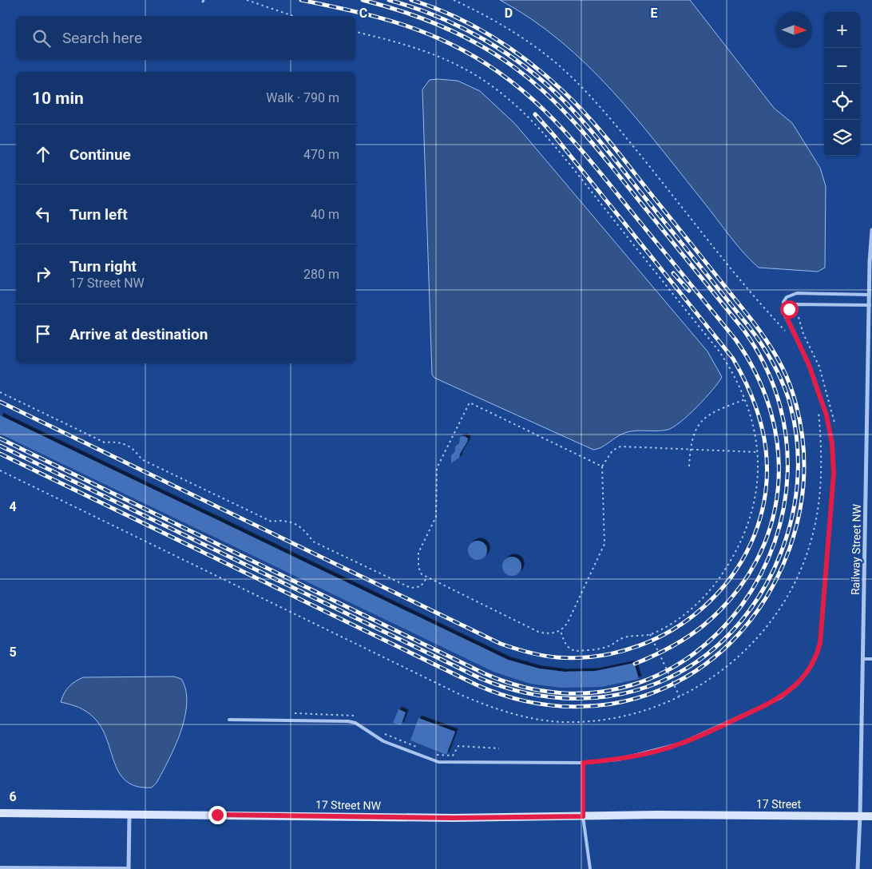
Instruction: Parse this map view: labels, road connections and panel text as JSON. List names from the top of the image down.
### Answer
{
  "streets": {
    "main road": ["17 Street", "17 Street NW"],
    "street": ["Railway Street NW"]
  },
  "crossings": [
    ["Railway Street NW", "17 Street"],
    ["17 Street", "17 Street NW"]
  ],
  "north": "right",
  "page": {
    "map_buttons": ["+", "−"],
    "search": "Search here",
    "heading": ["10 min", "Walk · 790 m"],
    "list": [
      ["Continue", "470 m"],
      ["Turn left", "40 m"],
      ["Turn right", "17 Street NW", "280 m"],
      "Arrive at destination"
    ]
  },
  "grid": {
    "columns": ["C", "D", "E"],
    "rows": ["4", "5", "6"]
  }
}
